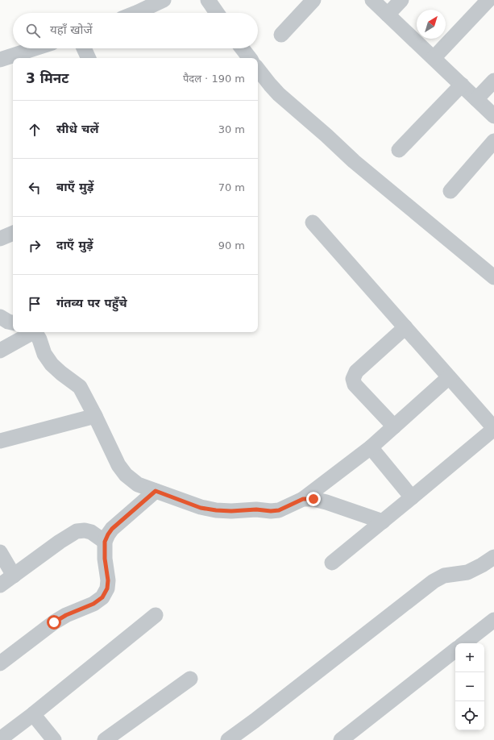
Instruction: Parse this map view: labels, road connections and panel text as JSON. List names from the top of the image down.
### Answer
{
  "north": "top right",
  "page": {
    "search": "यहाँ खोजें",
    "heading": ["3 मिनट", "पैदल · 190 m"],
    "list": [
      ["सीधे चलें", "30 m"],
      ["बाएँ मुड़ें", "70 m"],
      ["दाएँ मुड़ें", "90 m"],
      "गंतव्य पर पहुँचे"
    ],
    "map_buttons": ["+", "−"]
  }
}
